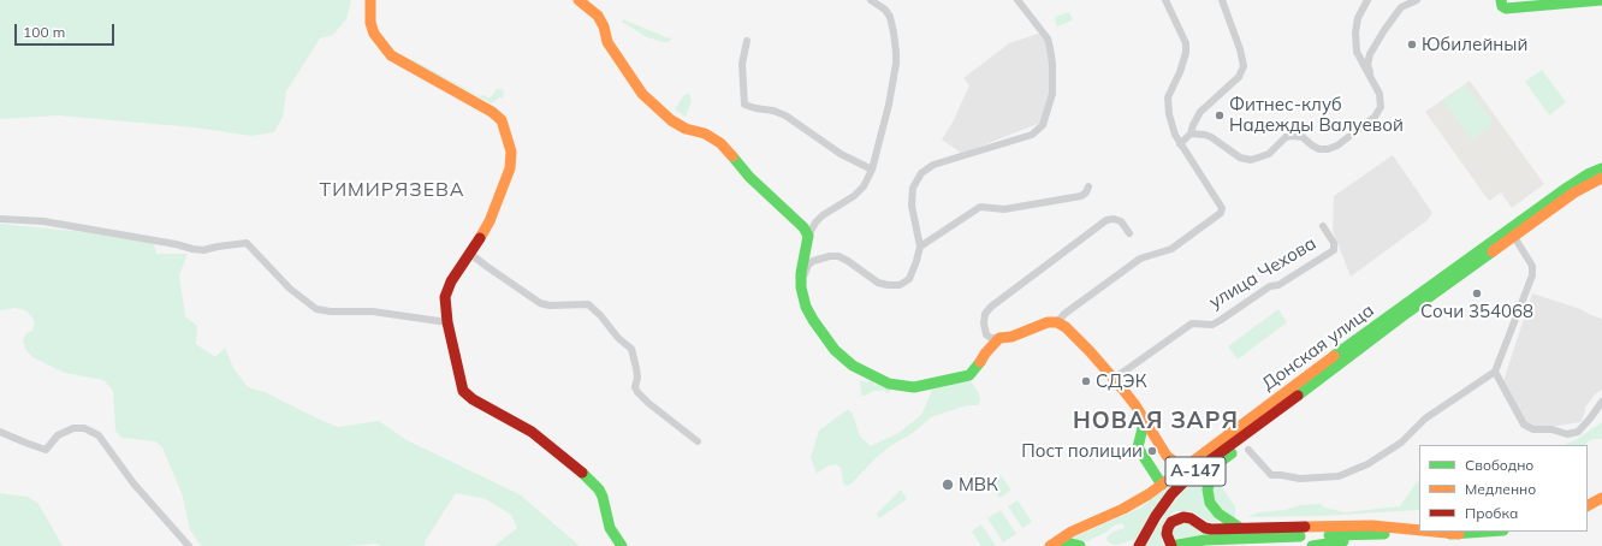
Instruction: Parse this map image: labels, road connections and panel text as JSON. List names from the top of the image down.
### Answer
{
  "streets": {
    "main road": ["Донская улица", "А-147"],
    "street": ["улица Чехова"]
  },
  "crossings": [
    ["Донская улица", "А-147"]
  ],
  "districts": ["ТИМИРЯЗЕВА", "НОВАЯ ЗАРЯ"],
  "places": [
    "Юбилейный",
    "Фитнес-клуб Надежды Валуевой",
    "Сочи 354068",
    "СДЭК",
    "Пост полиции",
    "МВК"
  ],
  "legend": ["Свободно", "Медленно", "Пробка"],
  "scale_bar": "100 m"
}
